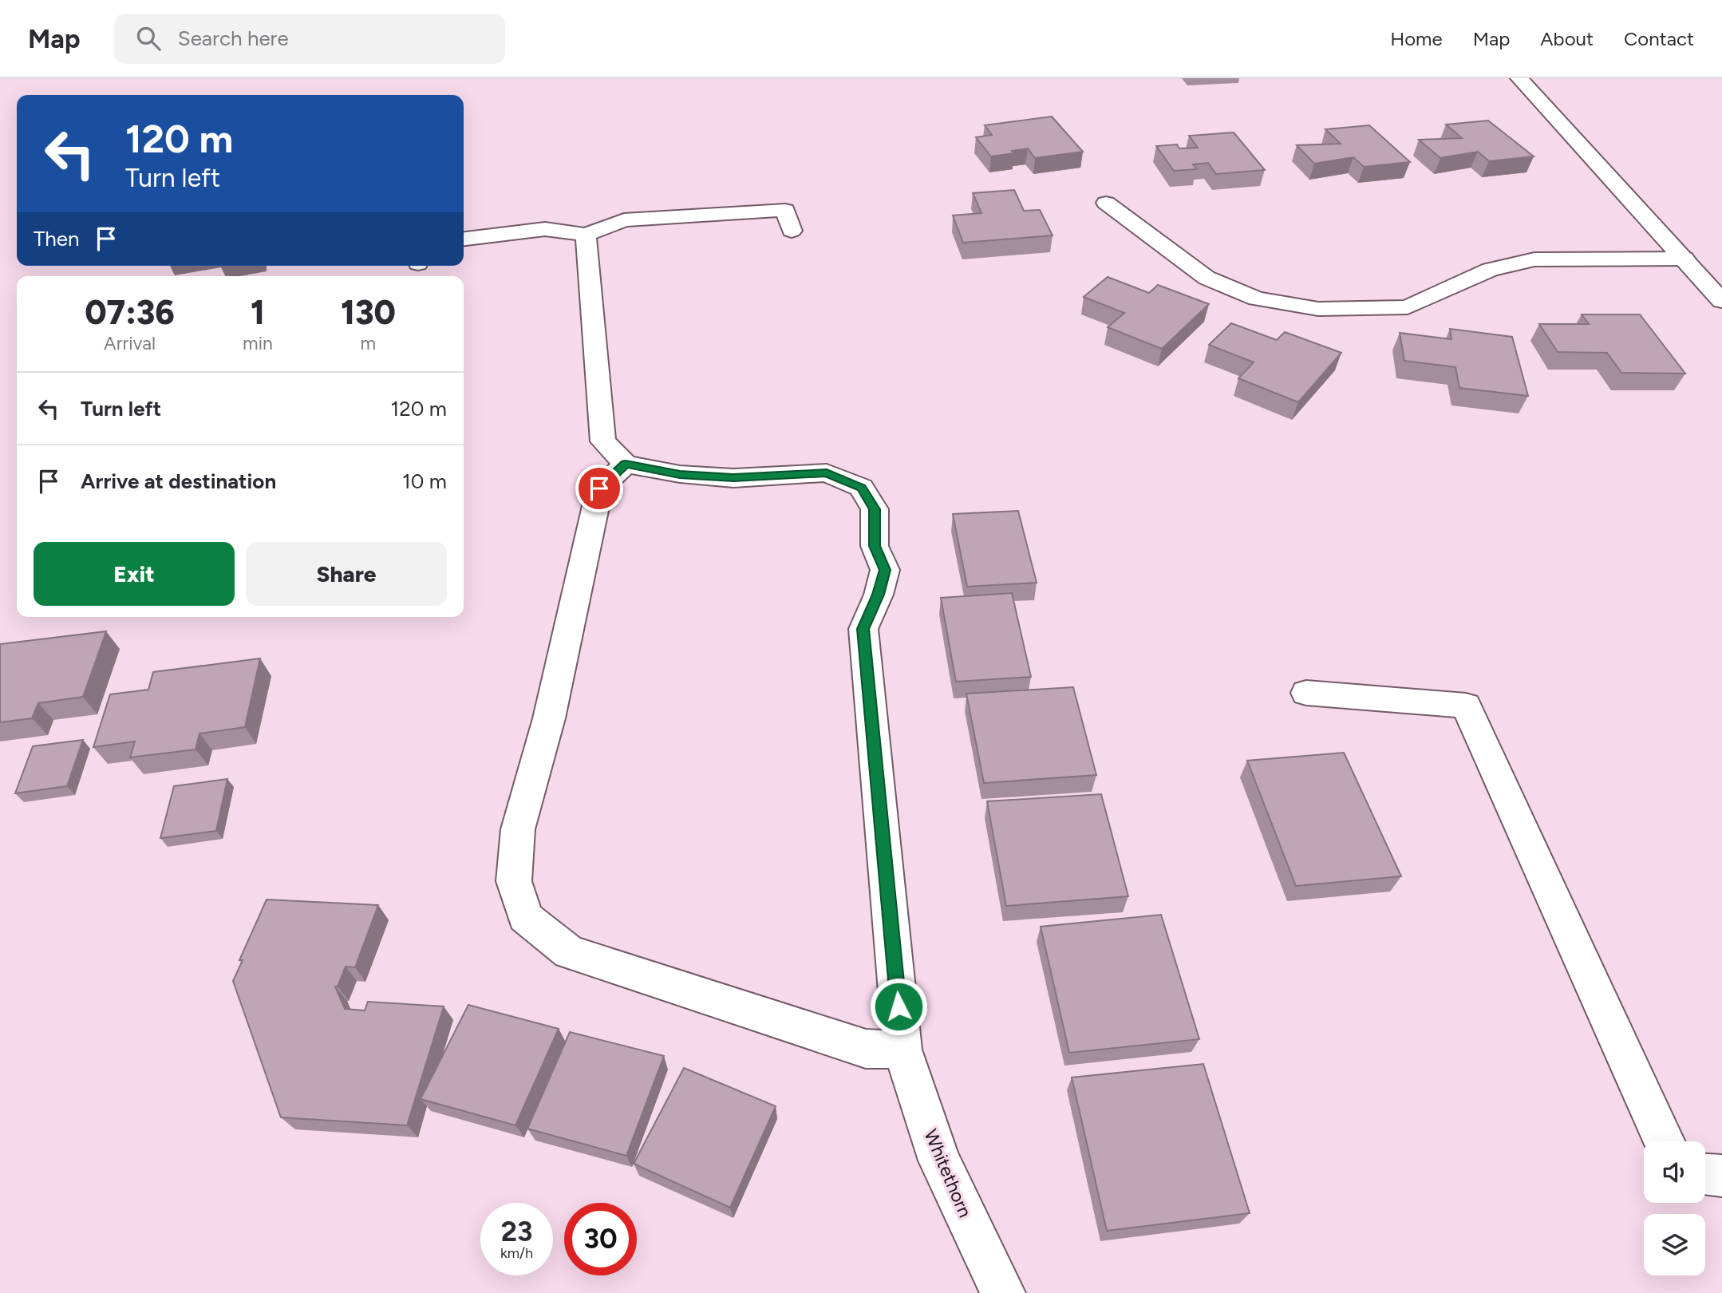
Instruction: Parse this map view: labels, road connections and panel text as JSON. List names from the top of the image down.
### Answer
{
  "streets": {
    "street": ["Whitethorn"]
  },
  "page": {
    "header": "Map",
    "search": "Search here",
    "nav": [
      "Home",
      "Map",
      "About",
      "Contact"
    ],
    "turn": ["120 m", "Turn left"],
    "then": "Then",
    "eta": [
      "07:36",
      "Arrival",
      "1",
      "min",
      "130",
      "m"
    ],
    "list": [
      {
        "name": "Turn left",
        "value": "120 m"
      },
      {
        "name": "Arrive at destination",
        "value": "10 m"
      }
    ],
    "buttons": ["Exit", "Share"],
    "speed": "23 km/h",
    "limit": "30"
  }
}
